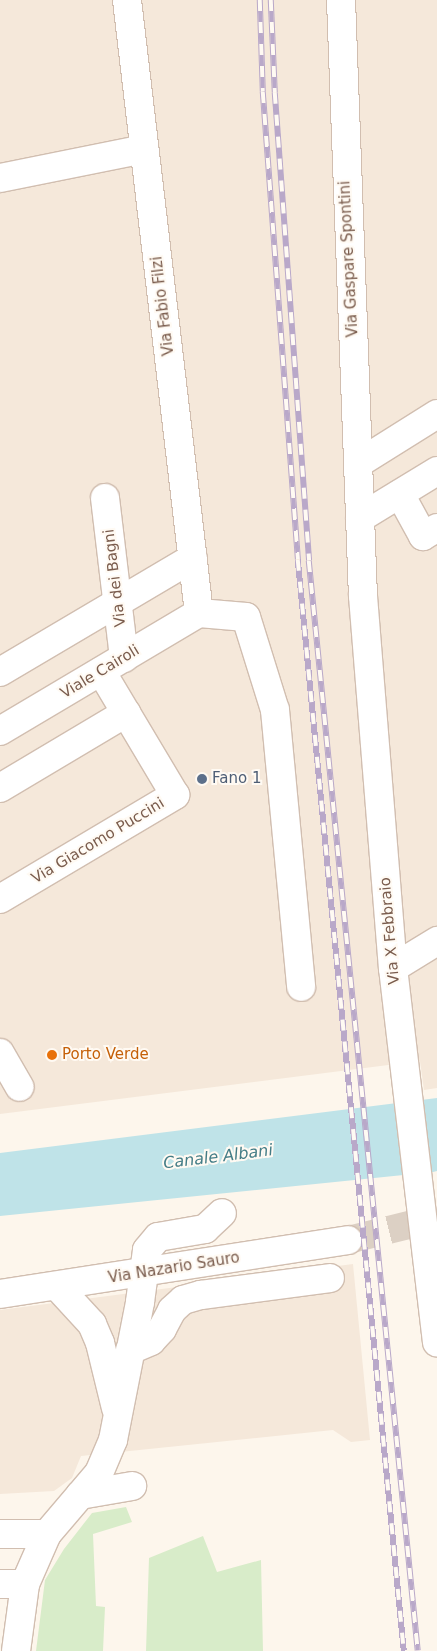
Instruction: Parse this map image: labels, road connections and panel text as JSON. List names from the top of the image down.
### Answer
{
  "streets": {
    "street": [
      "Via Gaspare Spontini",
      "Via Fabio Filzi",
      "Via dei Bagni",
      "Viale Cairoli",
      "Via Giacomo Puccini",
      "Via X Febbraio",
      "Via Nazario Sauro"
    ]
  },
  "crossings": [
    ["Via Gaspare Spontini", "Via X Febbraio"],
    ["Via Fabio Filzi", "Viale Cairoli"],
    ["Via dei Bagni", "Viale Cairoli"],
    ["Via dei Bagni", "Via Giacomo Puccini"],
    ["Viale Cairoli", "Via Giacomo Puccini"]
  ],
  "water": ["Canale Albani"],
  "places": ["Fano 1", "Porto Verde"]
}
